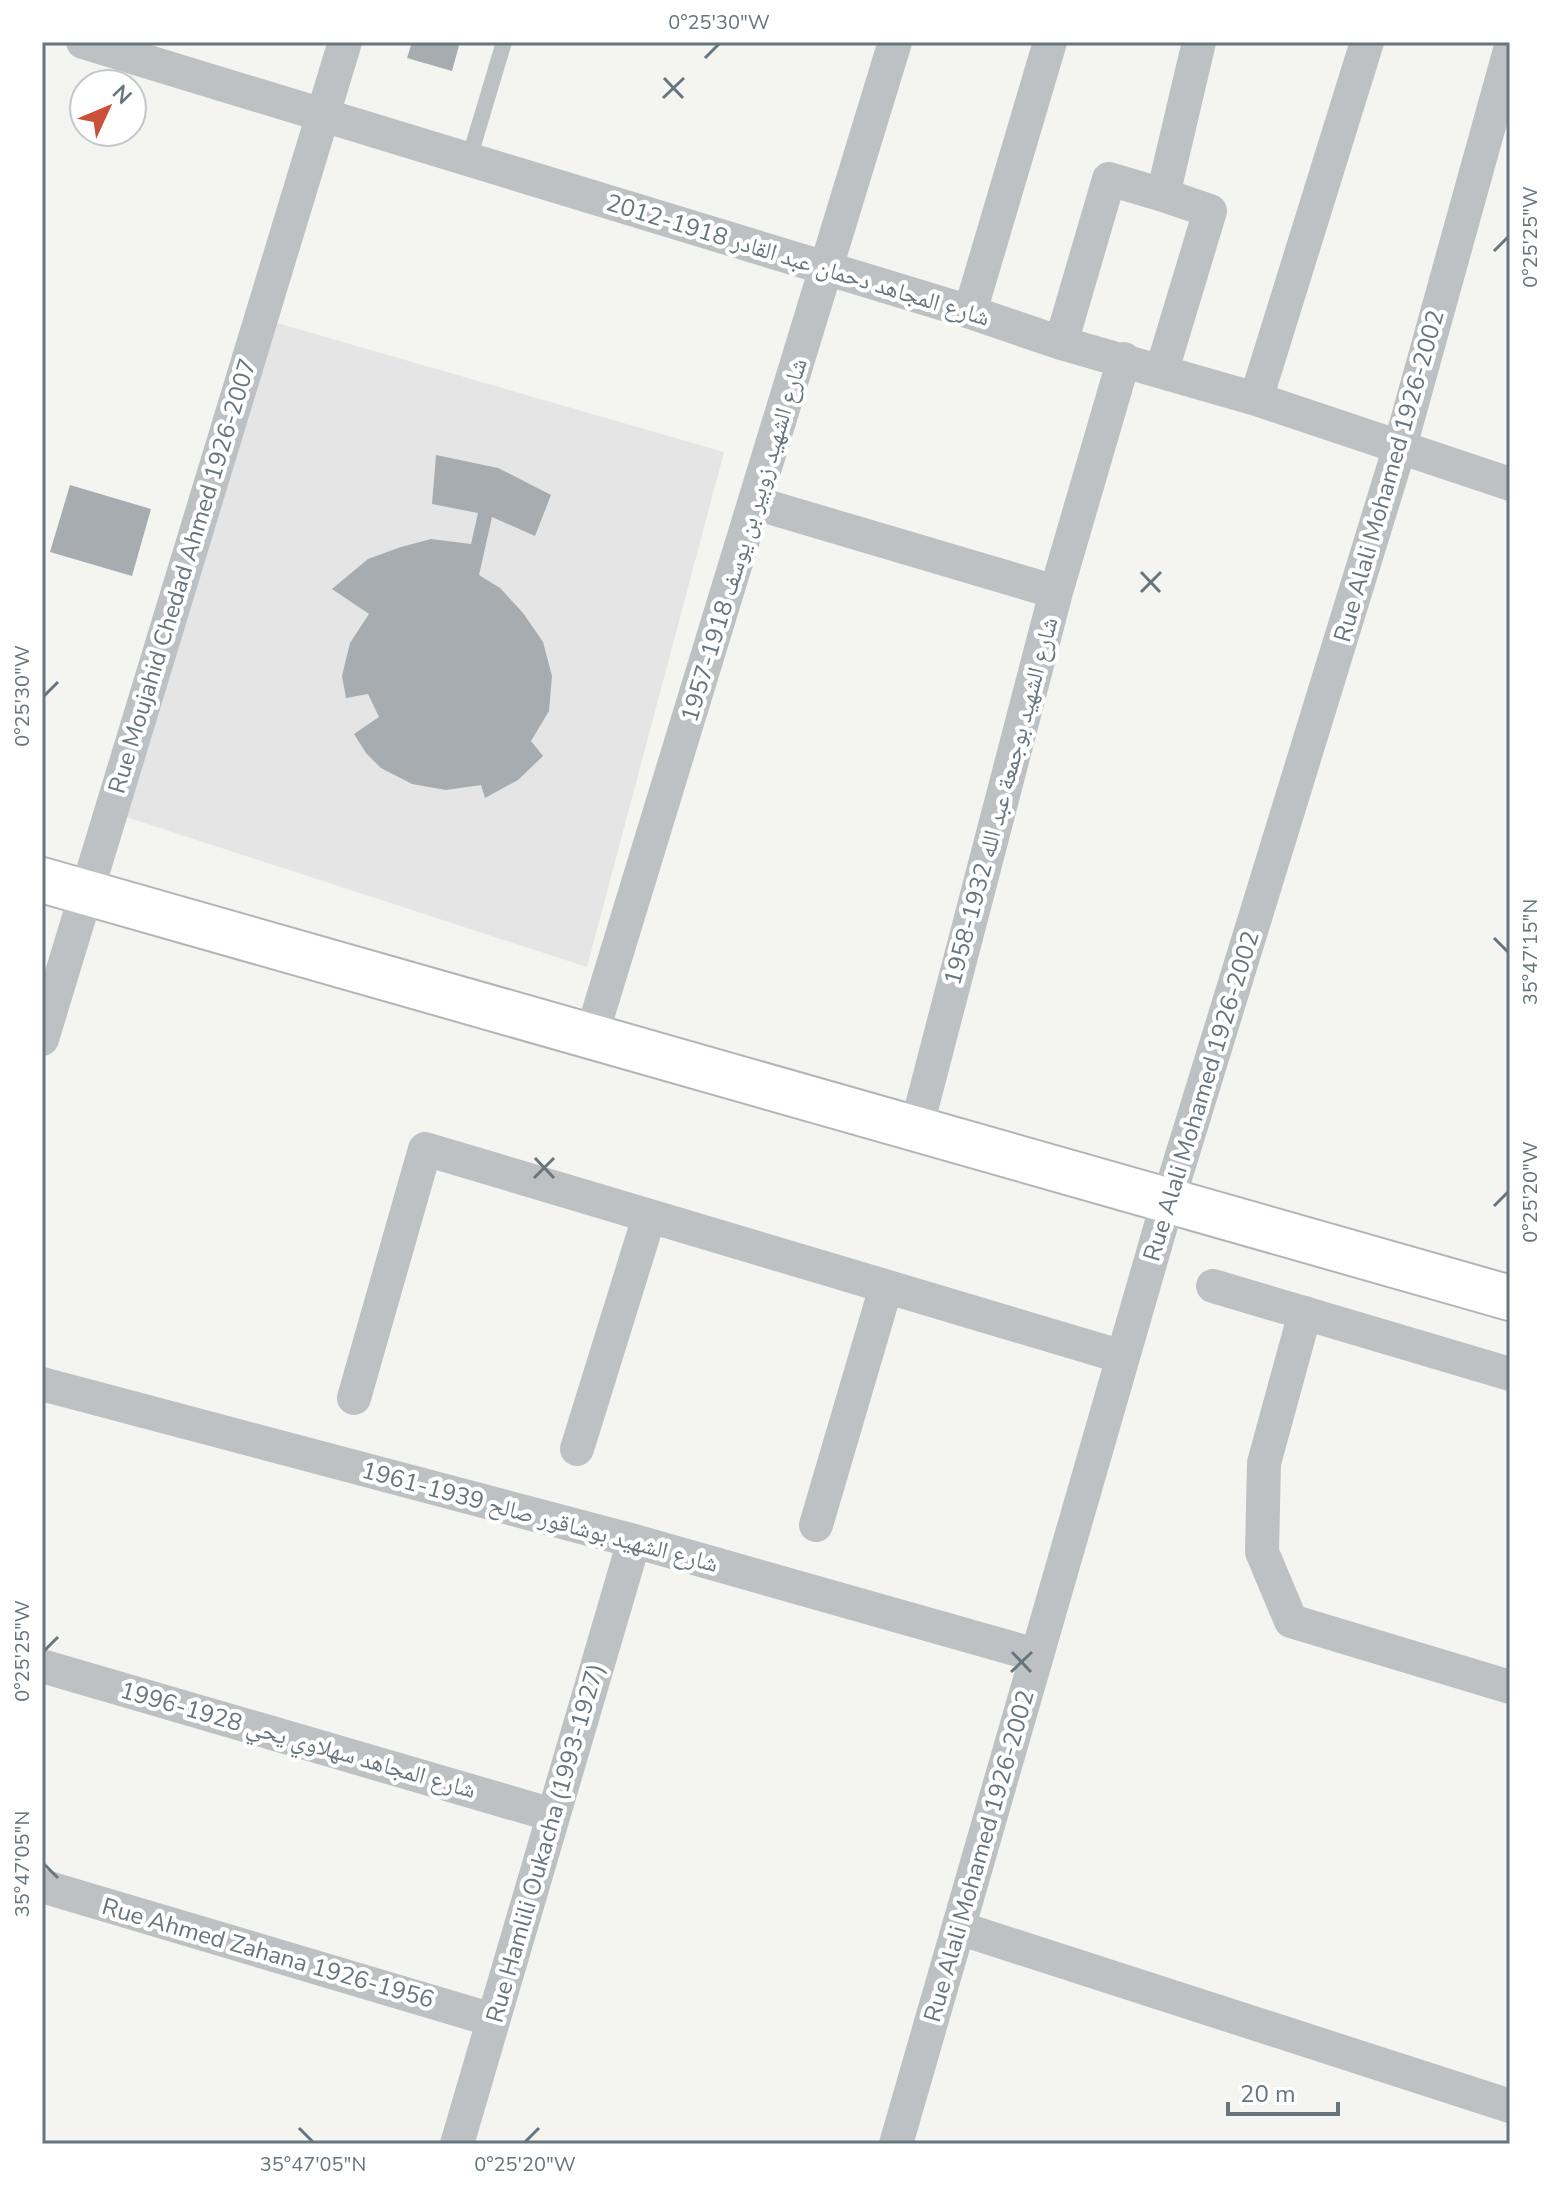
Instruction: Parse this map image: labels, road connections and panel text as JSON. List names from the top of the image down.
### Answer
{
  "streets": {
    "street": [
      "شارع المجاهد دحمان عبد القادر 1918-2012",
      "Rue Alali Mohamed 1926-2002",
      "شارع الشهيد زوبير بن يوسف 1918-1957",
      "Rue Moujahid Chedad Ahmed 1926-2007",
      "شارع الشهيد بوجمعة عبد الله 1932-1958",
      "شارع الشهيد بوشاقور صالح 1939-1961",
      "شارع المجاهد سهلاوي يحي 1928-1996",
      "Rue Hamlili Oukacha (1993-1927)",
      "Rue Ahmed Zahana 1926-1956"
    ]
  },
  "crossings": [
    ["شارع المجاهد دحمان عبد القادر 1918-2012", "Rue Alali Mohamed 1926-2002"],
    ["شارع المجاهد دحمان عبد القادر 1918-2012", "شارع الشهيد زوبير بن يوسف 1918-1957"],
    ["شارع المجاهد دحمان عبد القادر 1918-2012", "Rue Moujahid Chedad Ahmed 1926-2007"],
    ["Rue Alali Mohamed 1926-2002", "شارع الشهيد بوشاقور صالح 1939-1961"],
    ["شارع الشهيد زوبير بن يوسف 1918-1957", "شارع الشهيد بوجمعة عبد الله 1932-1958"],
    ["شارع الشهيد بوشاقور صالح 1939-1961", "Rue Hamlili Oukacha (1993-1927)"],
    ["شارع المجاهد سهلاوي يحي 1928-1996", "Rue Hamlili Oukacha (1993-1927)"],
    ["Rue Hamlili Oukacha (1993-1927)", "Rue Ahmed Zahana 1926-1956"]
  ],
  "scale_bar": "20 m",
  "north": "top right",
  "coordinates": [
    "0°25'30\"W",
    "0°25'25\"W",
    "35°47'15\"N",
    "0°25'20\"W",
    "35°47'05\"N"
  ]
}
